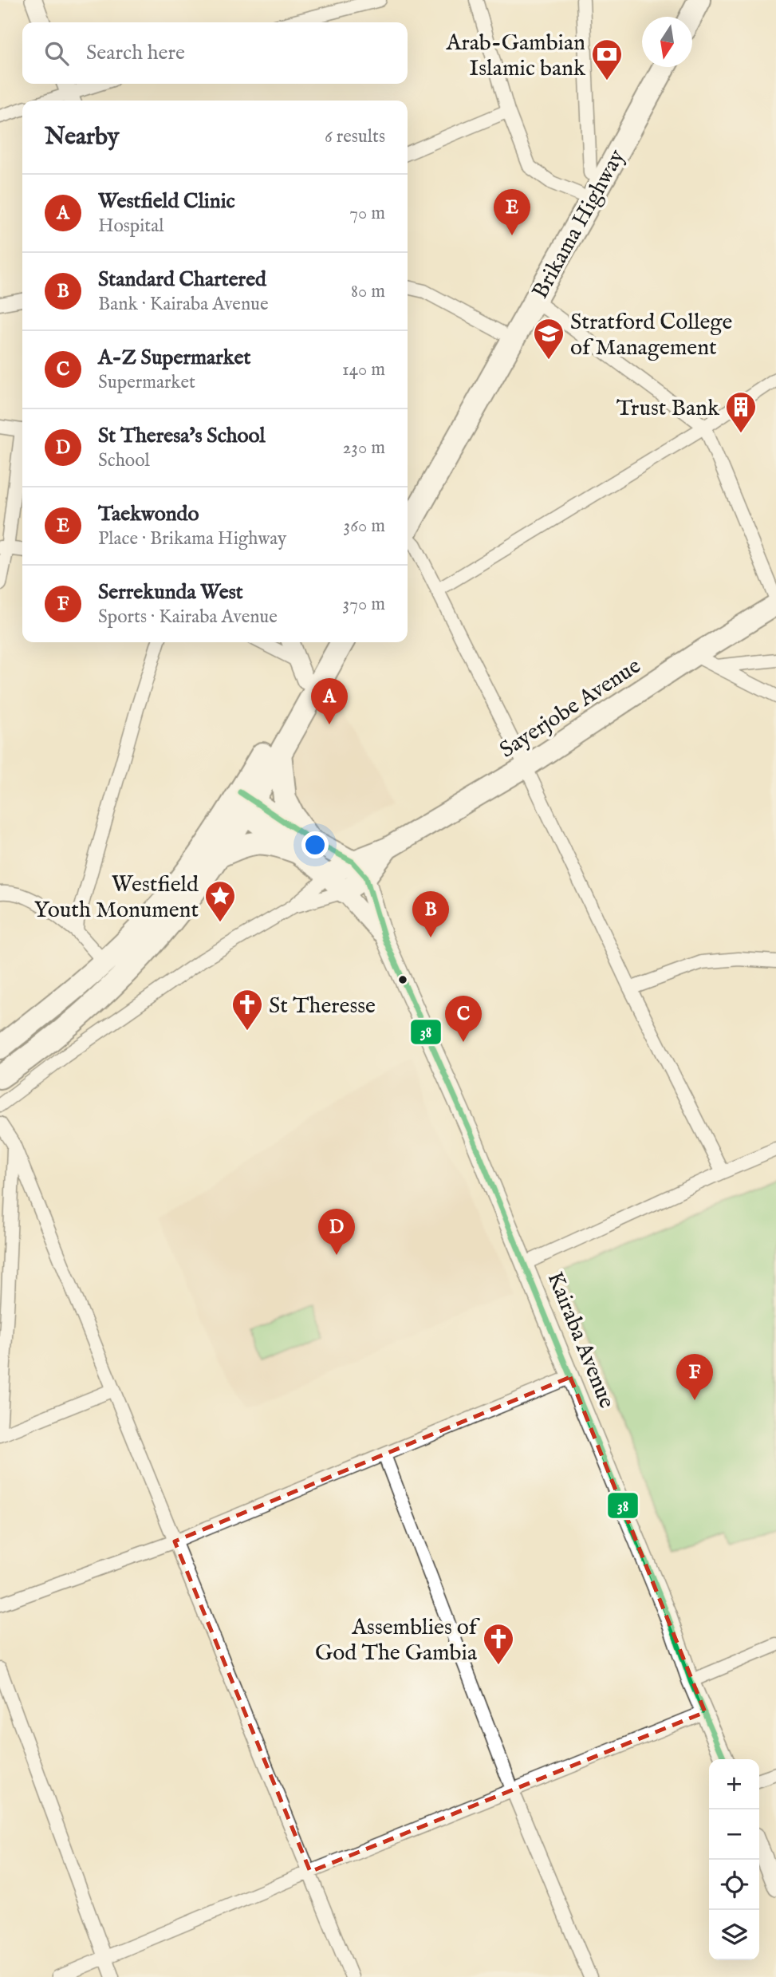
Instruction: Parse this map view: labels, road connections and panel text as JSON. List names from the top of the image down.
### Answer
{
  "streets": {
    "highway": ["Brikama Highway"],
    "main road": ["Sayerjobe Avenue", "Kairaba Avenue"]
  },
  "crossings": [
    ["Sayerjobe Avenue", "Kairaba Avenue"]
  ],
  "places": {
    "bank": ["Arab-Gambian Islamic bank"],
    "school or university": ["Stratford College of Management"],
    "building": ["Trust Bank"],
    "place": ["Westfield Youth Monument"],
    "church": ["St Theresse", "Assemblies of God The Gambia"]
  },
  "lines": ["transit line 38"],
  "north": "bottom",
  "page": {
    "search": "Search here",
    "heading": ["Nearby", "6 results"],
    "list": [
      {
        "mark": "A",
        "name": "Westfield Clinic",
        "note": "Hospital",
        "value": "70 m"
      },
      {
        "mark": "B",
        "name": "Standard Chartered",
        "note": "Bank · Kairaba Avenue",
        "value": "80 m"
      },
      {
        "mark": "C",
        "name": "A-Z Supermarket",
        "note": "Supermarket",
        "value": "140 m"
      },
      {
        "mark": "D",
        "name": "St Theresa's School",
        "note": "School",
        "value": "230 m"
      },
      {
        "mark": "E",
        "name": "Taekwondo",
        "note": "Place · Brikama Highway",
        "value": "360 m"
      },
      {
        "mark": "F",
        "name": "Serrekunda West",
        "note": "Sports · Kairaba Avenue",
        "value": "370 m"
      }
    ],
    "pins": [
      "E",
      "A",
      "B",
      "C",
      "D",
      "F"
    ],
    "map_buttons": ["+", "−"]
  }
}
